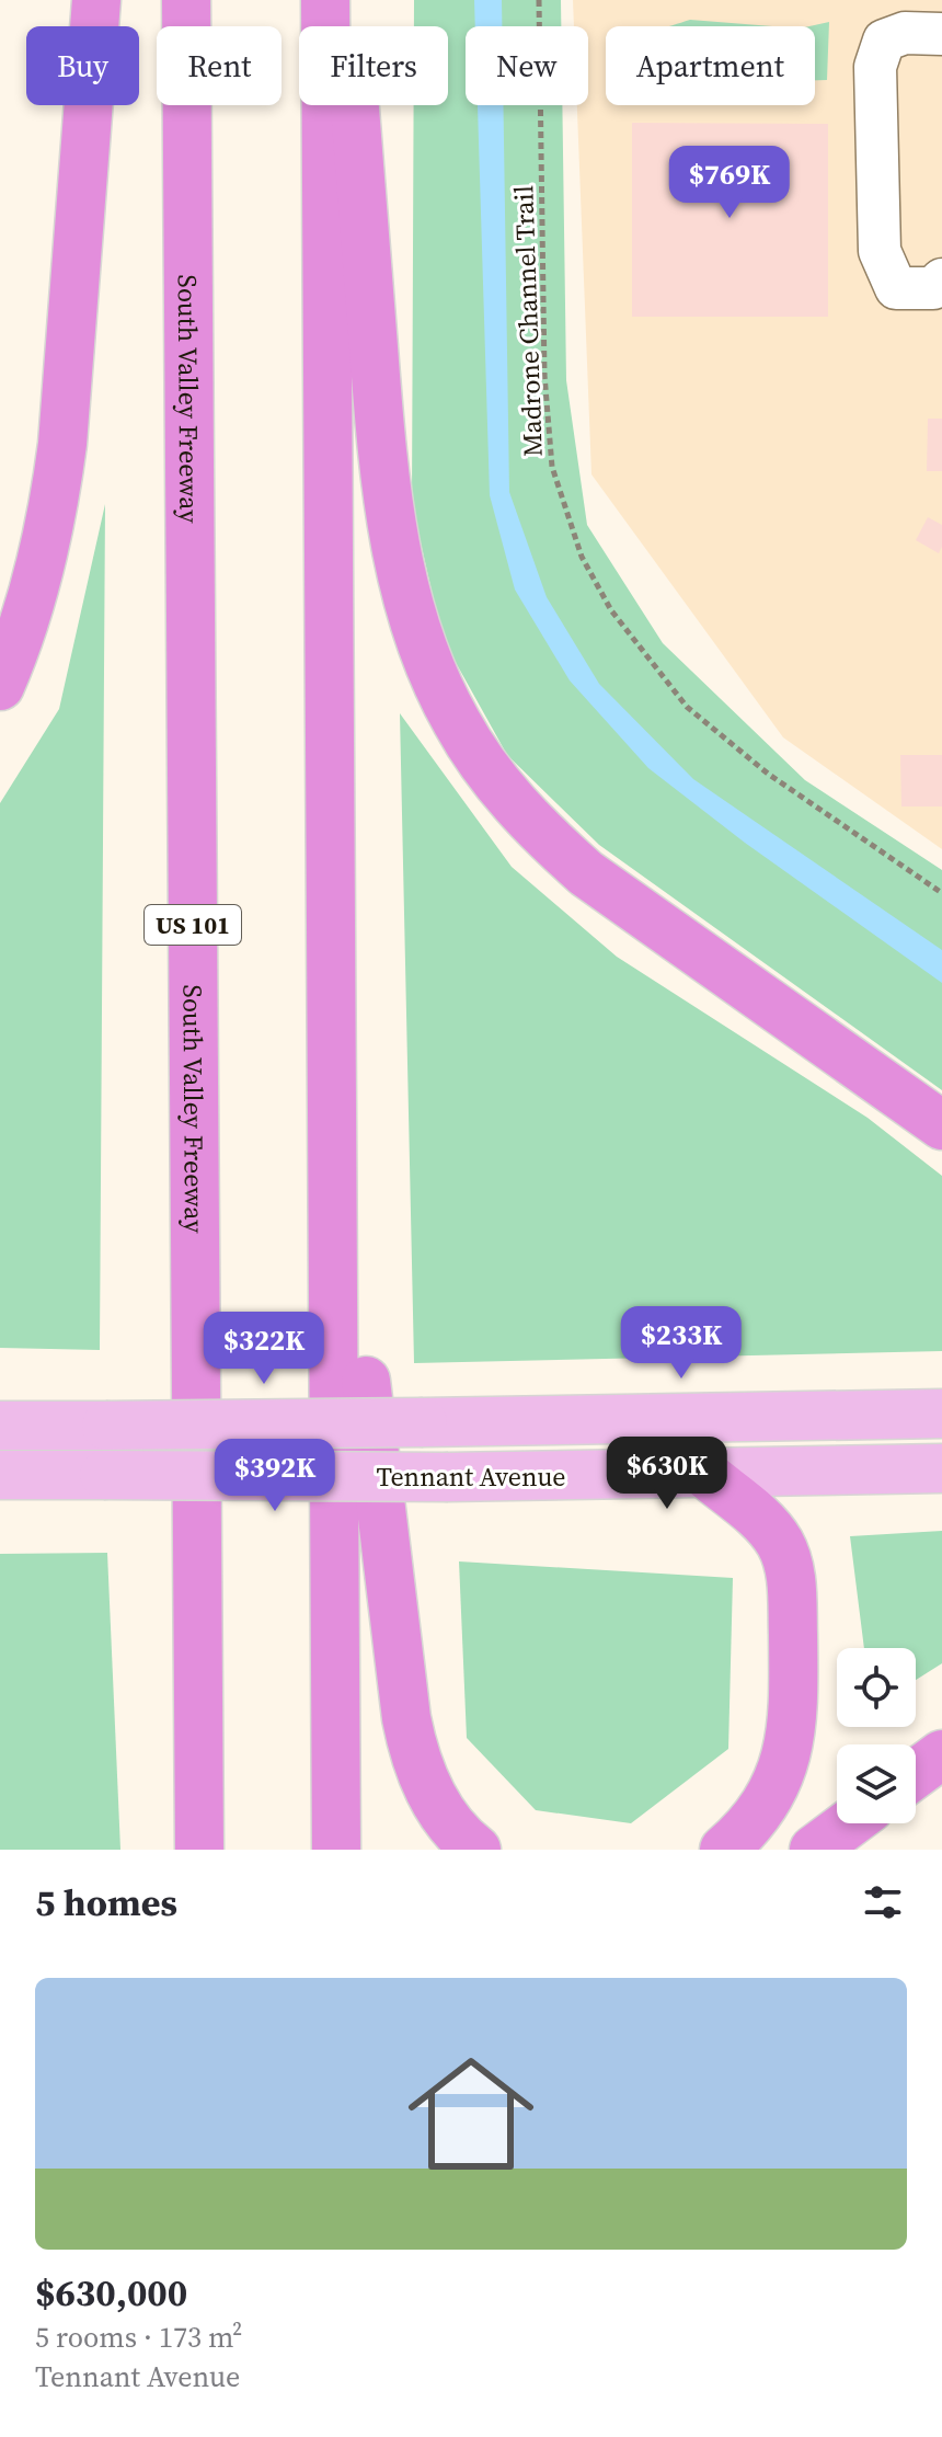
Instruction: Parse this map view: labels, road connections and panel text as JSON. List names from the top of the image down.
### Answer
{
  "streets": {
    "highway": ["South Valley Freeway", "US 101"],
    "main road": ["Tennant Avenue"],
    "path": ["Madrone Channel Trail"]
  },
  "page": {
    "chip": [
      "Buy",
      "Rent",
      "Filters",
      "New",
      "Apartment"
    ],
    "price": [
      "$769K",
      "$233K",
      "$322K",
      "$630K",
      "$392K"
    ],
    "heading": "5 homes",
    "list": [
      {
        "name": "$630,000",
        "note": "5 rooms · 173 m² · Tennant Avenue"
      }
    ]
  }
}
